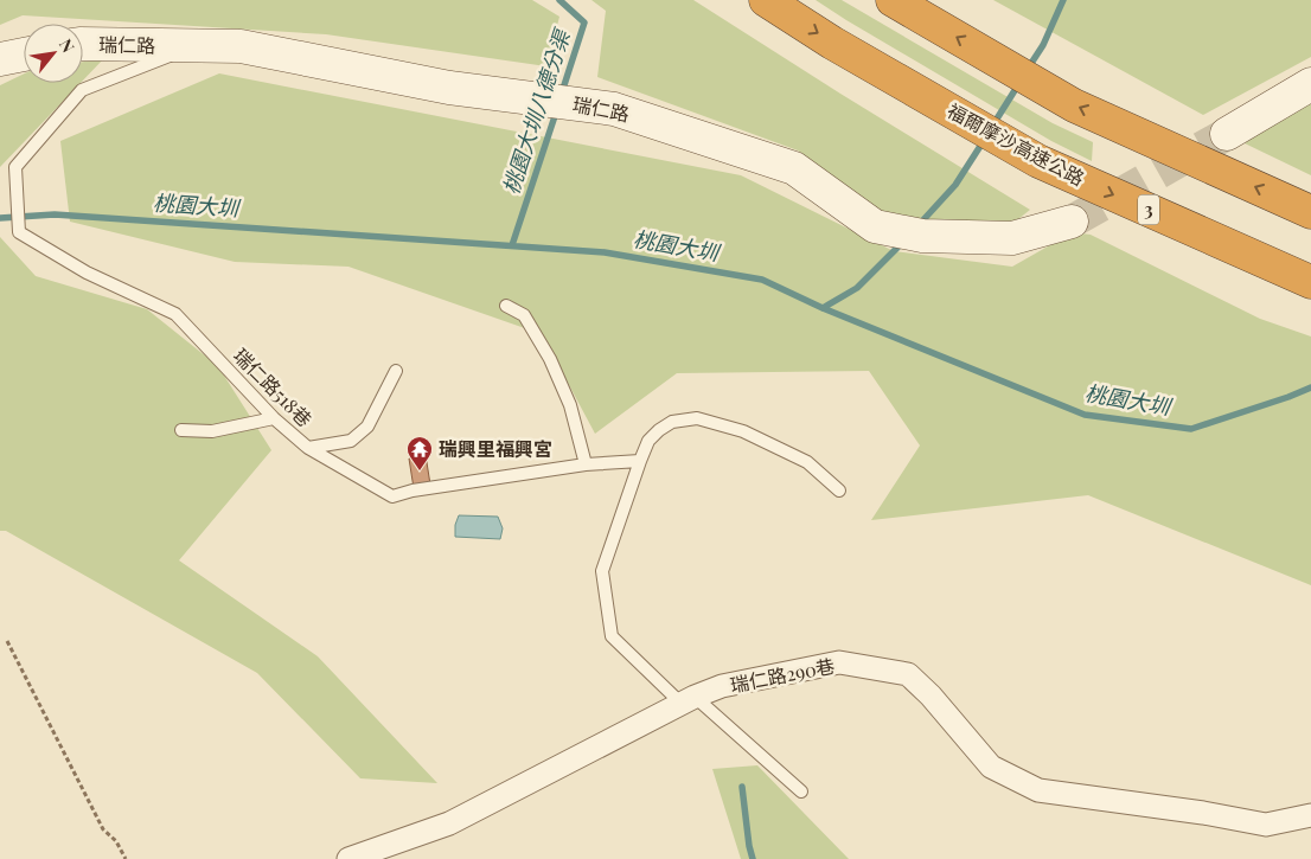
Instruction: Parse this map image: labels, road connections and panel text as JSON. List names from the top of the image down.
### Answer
{
  "streets": {
    "highway": ["福爾摩沙高速公路", "3"],
    "street": ["瑞仁路", "瑞仁路290巷"],
    "lane": ["瑞仁路518巷"]
  },
  "crossings": [
    ["瑞仁路", "瑞仁路518巷"]
  ],
  "water": ["桃園大圳八德分渠", "桃園大圳"],
  "places": {
    "temple": ["瑞興里福興宮"]
  },
  "north": "top right"
}
